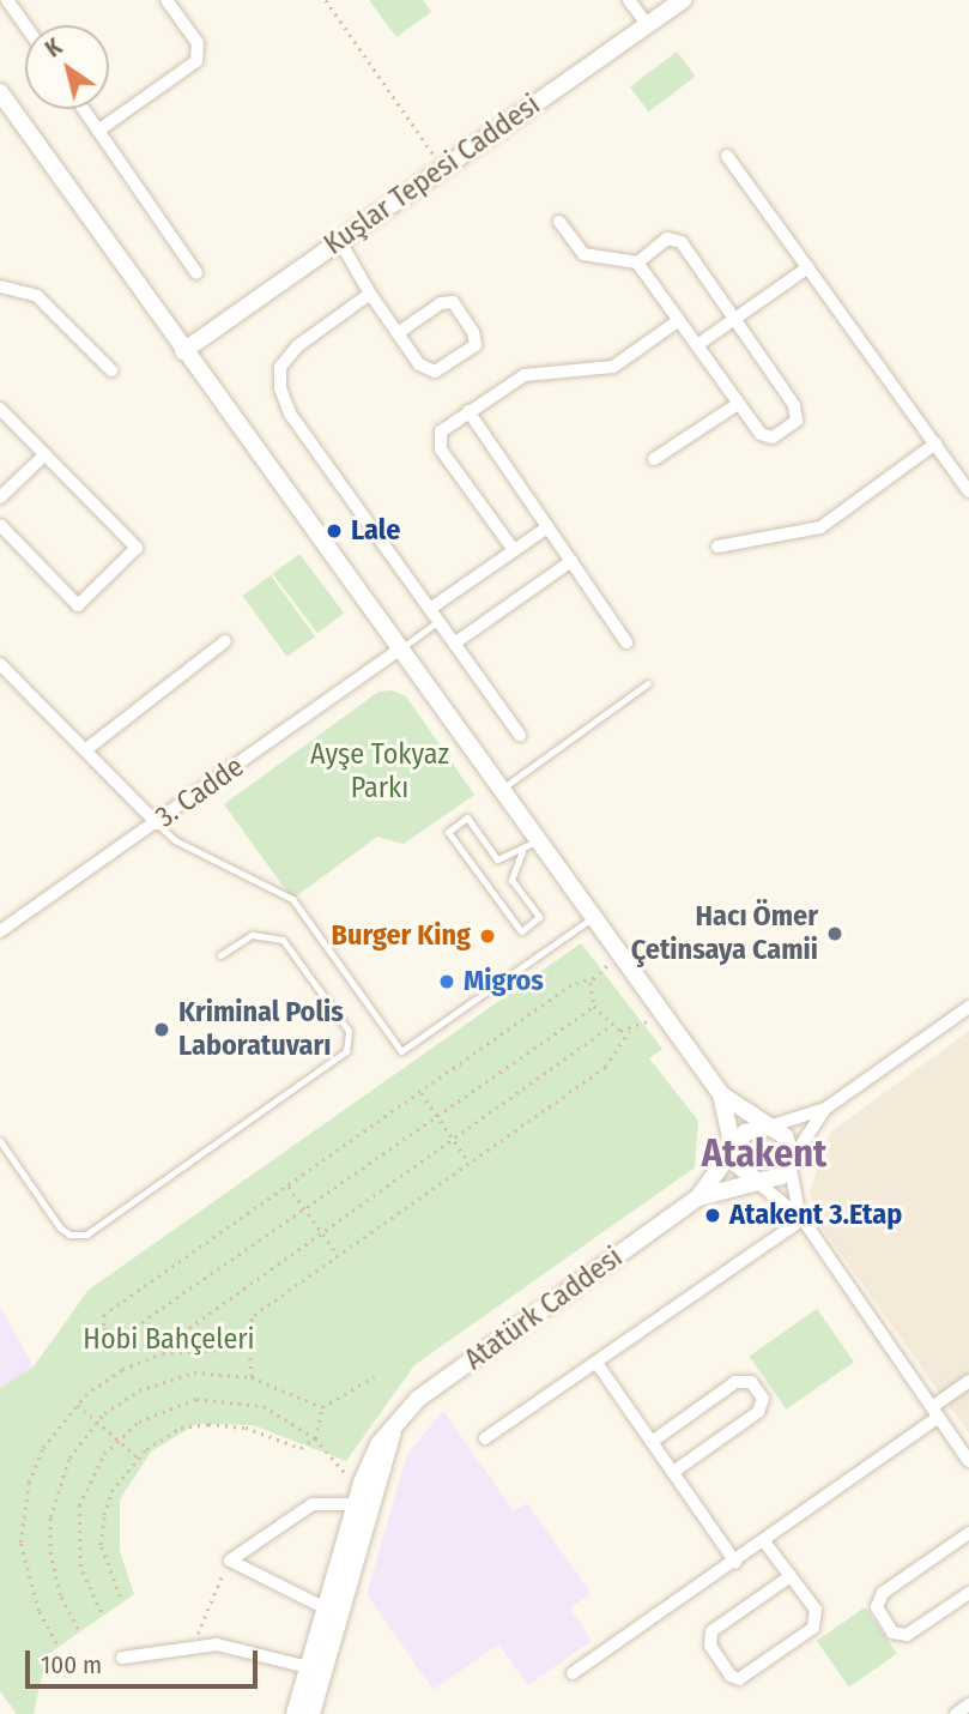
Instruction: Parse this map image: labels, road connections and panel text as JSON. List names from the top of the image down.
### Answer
{
  "streets": {
    "street": ["Kuşlar Tepesi Caddesi", "3. Cadde", "Atatürk Caddesi"]
  },
  "districts": ["Atakent"],
  "parks": ["Ayşe Tokyaz Parkı", "Hobi Bahçeleri"],
  "places": [
    "Lale",
    "Hacı Ömer Çetinsaya Camii",
    "Burger King",
    "Migros",
    "Kriminal Polis Laboratuvarı",
    "Atakent 3.Etap"
  ],
  "scale_bar": "100 m",
  "north": "top left"
}
